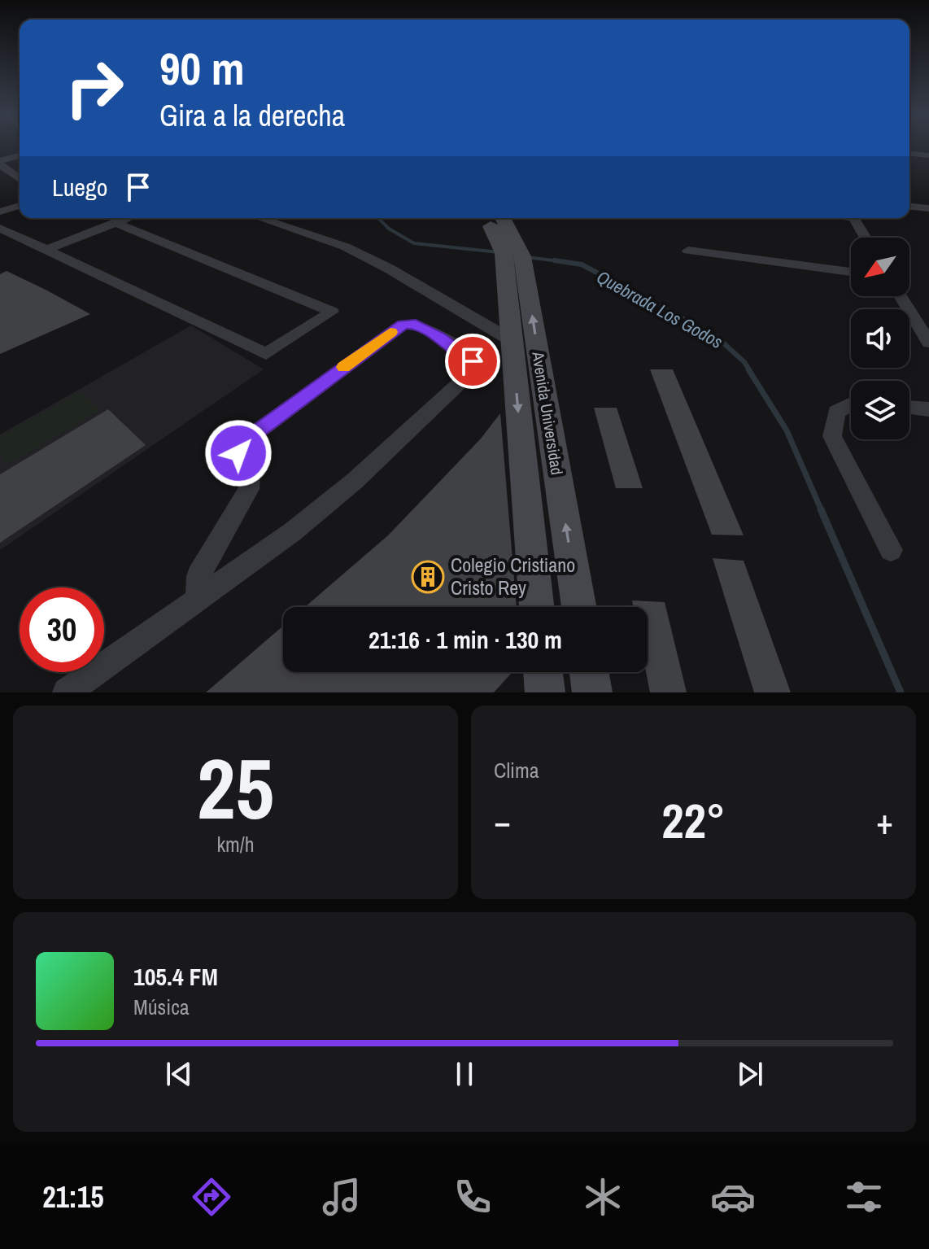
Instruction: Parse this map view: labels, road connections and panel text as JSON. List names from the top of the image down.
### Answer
{
  "streets": {
    "street": ["Avenida Universidad"]
  },
  "water": ["Quebrada Los Godos"],
  "places": {
    "building": ["Colegio Cristiano Cristo Rey"]
  },
  "north": "bottom left",
  "page": {
    "turn": ["90 m", "Gira a la derecha"],
    "then": "Luego",
    "limit": "30",
    "trip": "21:16 · 1 min · 130 m",
    "tile": [
      ["25", "km/h"],
      "Clima"
    ],
    "heat": ["−", "22°", "+"],
    "song": ["105.4 FM", "Música"],
    "tabs": "21:15"
  }
}
